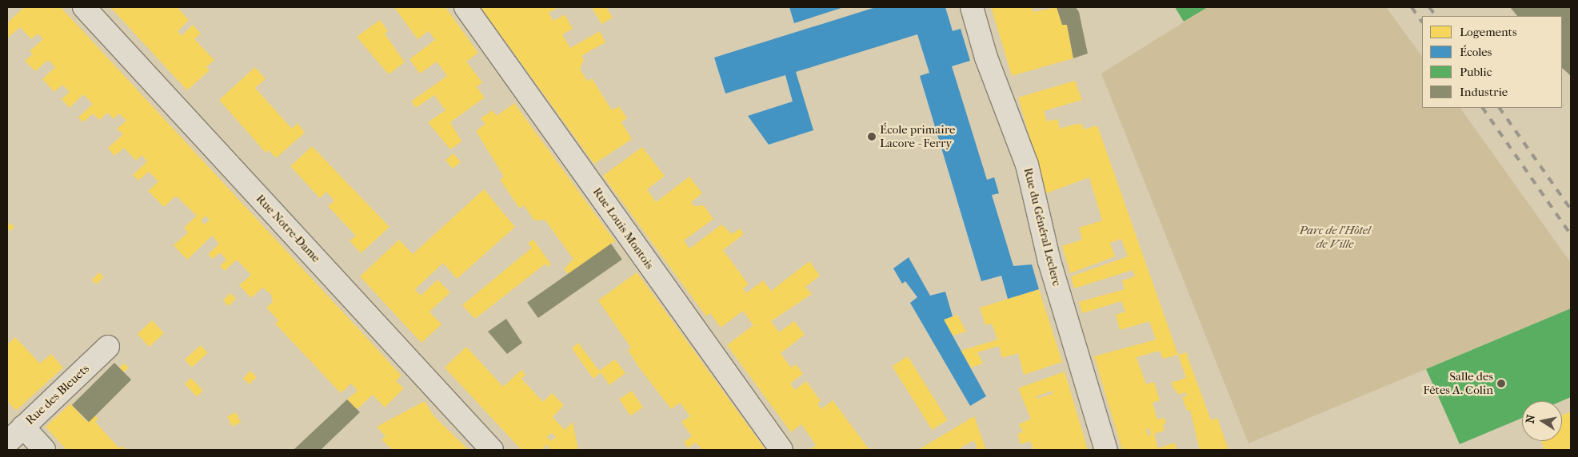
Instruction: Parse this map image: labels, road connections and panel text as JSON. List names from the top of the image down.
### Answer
{
  "streets": {
    "street": [
      "Rue du Général Leclerc",
      "Rue Notre-Dame",
      "Rue Louis Montois",
      "Rue des Bleuets"
    ]
  },
  "parks": ["Parc de l’Hôtel de Ville"],
  "places": ["École primaire Lacore - Ferry", "Salle des Fêtes A. Colin"],
  "legend": [
    "Logements",
    "Écoles",
    "Public",
    "Industrie"
  ],
  "north": "left"
}
